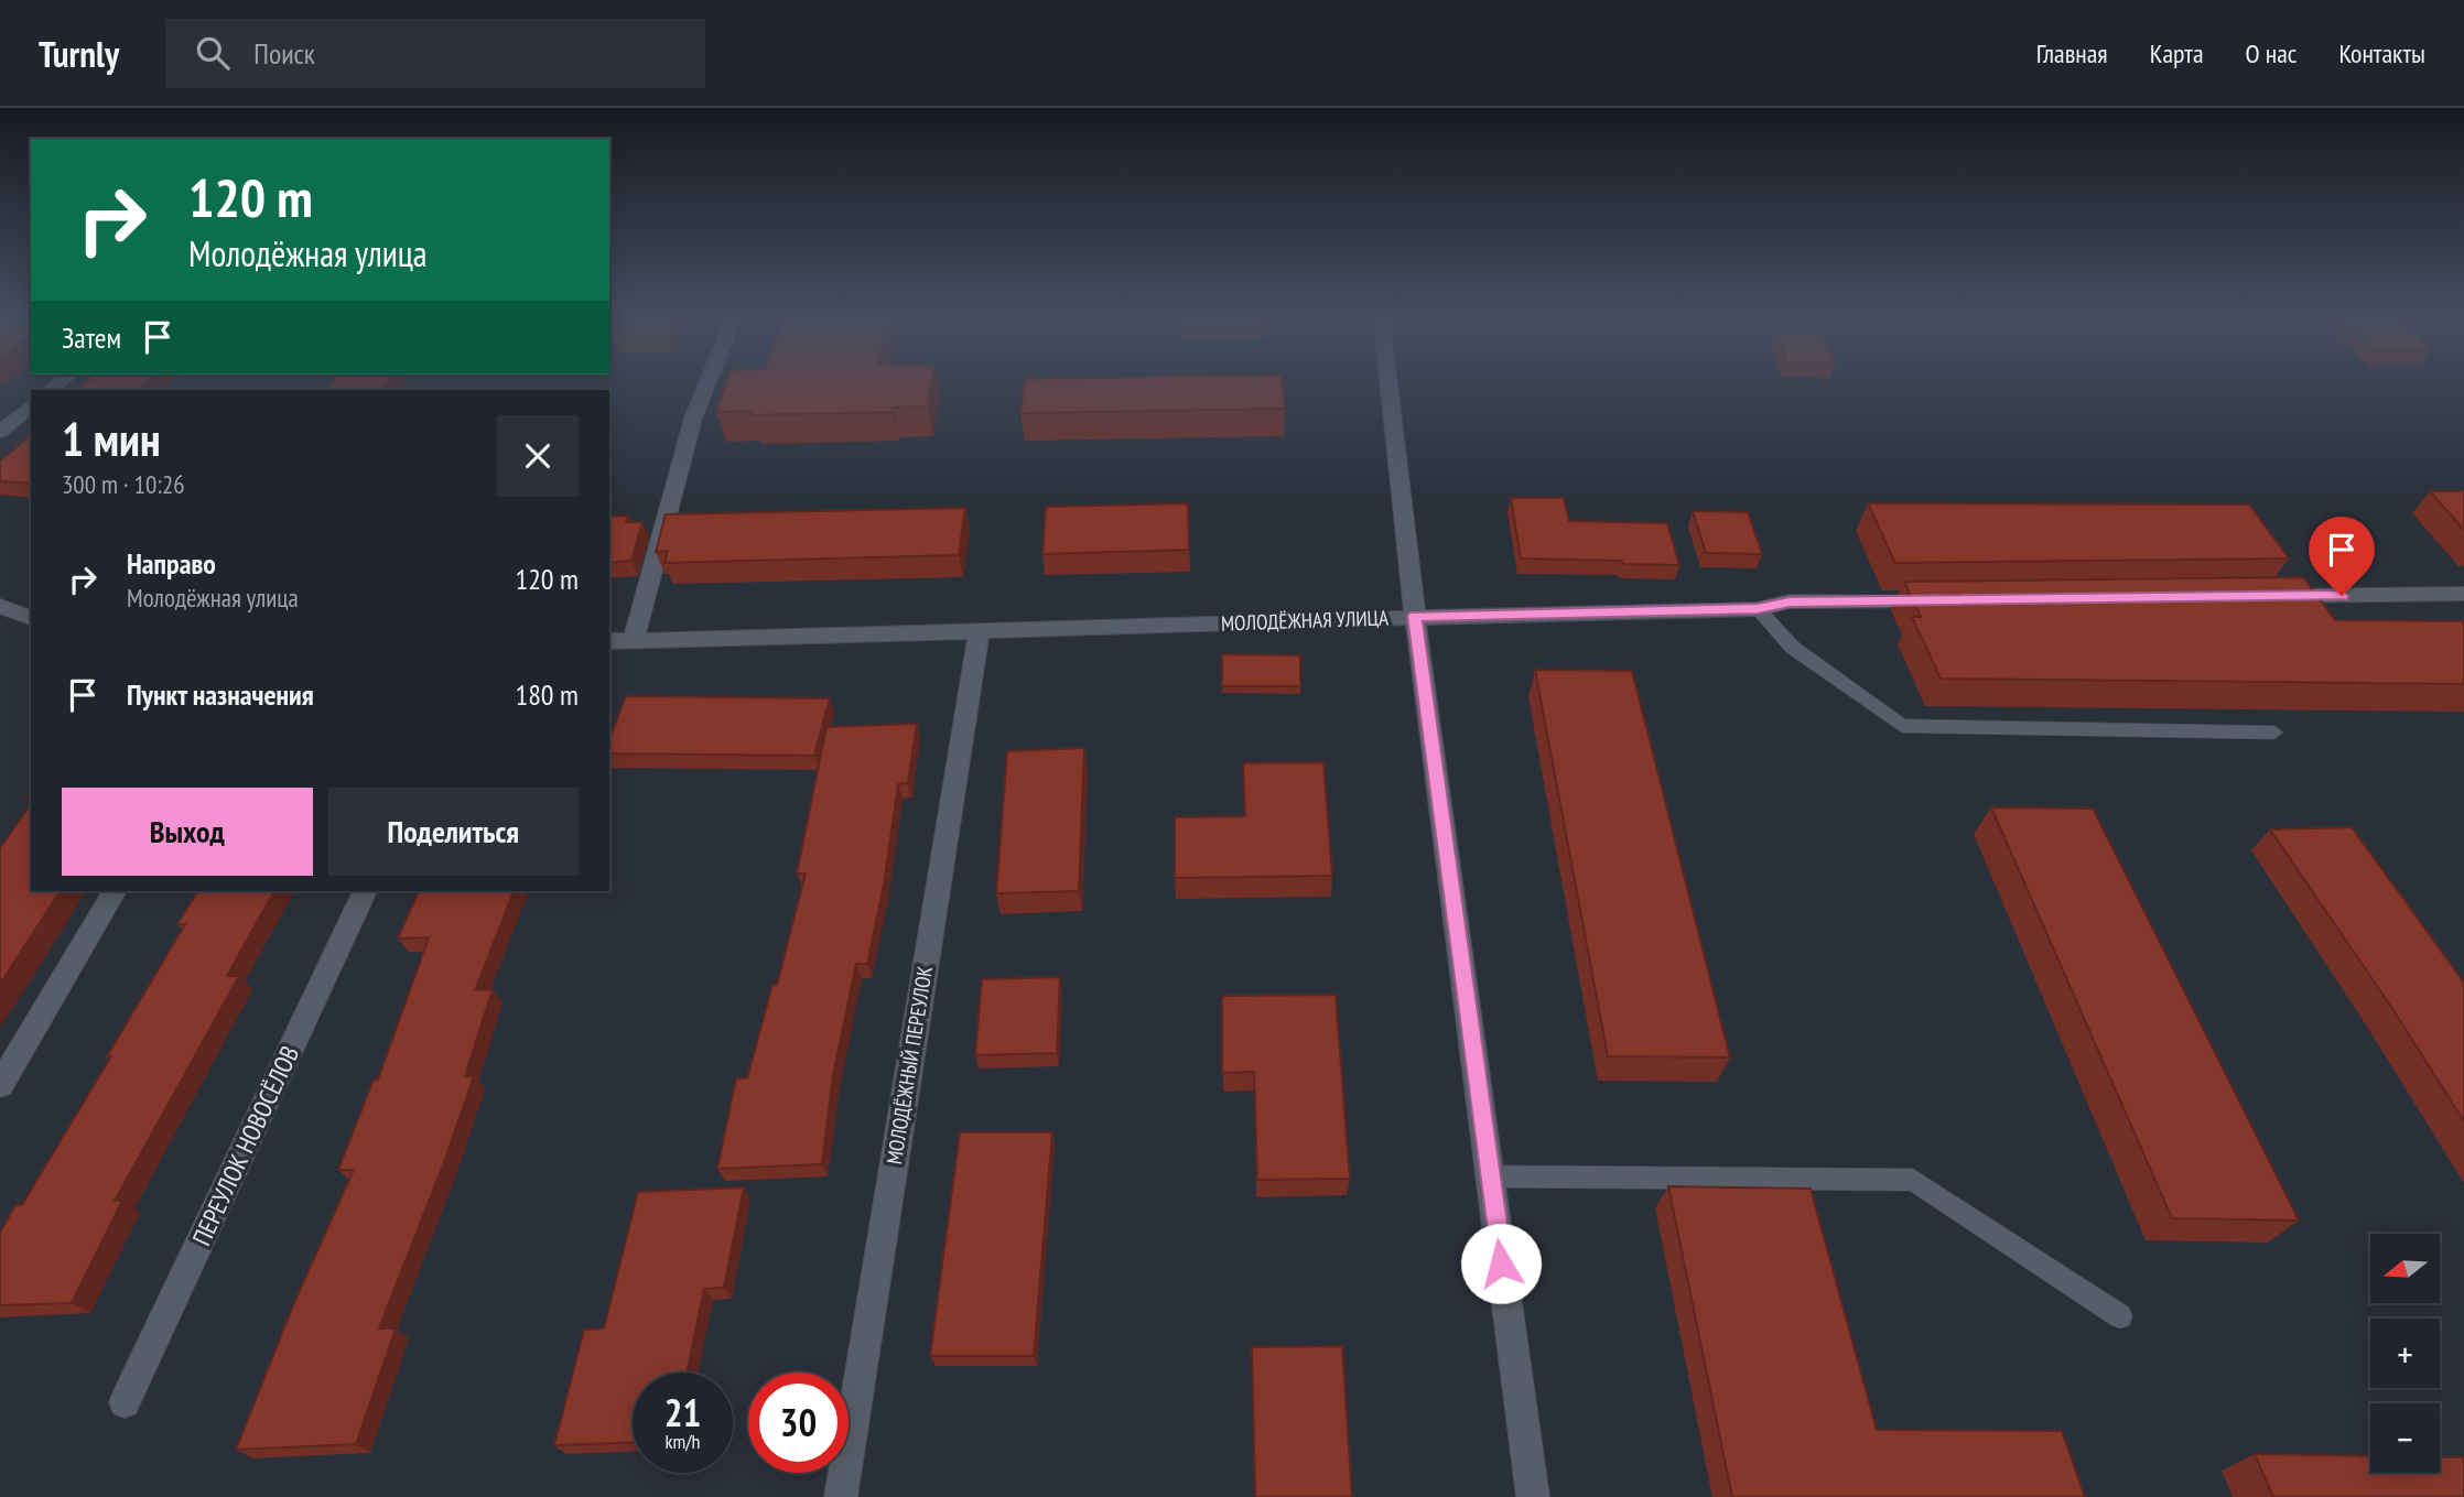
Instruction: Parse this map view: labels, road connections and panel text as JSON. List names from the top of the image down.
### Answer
{
  "streets": {
    "street": ["МОЛОДЁЖНАЯ УЛИЦА", "МОЛОДЁЖНЫЙ ПЕРЕУЛОК", "ПЕРЕУЛОК НОВОСЁЛОВ"]
  },
  "crossings": [
    ["МОЛОДЁЖНАЯ УЛИЦА", "МОЛОДЁЖНЫЙ ПЕРЕУЛОК"]
  ],
  "north": "left",
  "page": {
    "header": "Turnly",
    "search": "Поиск",
    "nav": [
      "Главная",
      "Карта",
      "О нас",
      "Контакты"
    ],
    "turn": ["120 m", "Молодёжная улица"],
    "then": "Затем",
    "heading": ["1 мин", "300 m · 10:26"],
    "list": [
      {
        "name": "Направо",
        "note": "Молодёжная улица",
        "value": "120 m"
      },
      {
        "name": "Пункт назначения",
        "value": "180 m"
      }
    ],
    "buttons": ["Выход", "Поделиться"],
    "map_buttons": ["+", "−"],
    "speed": "21 km/h",
    "limit": "30"
  }
}
